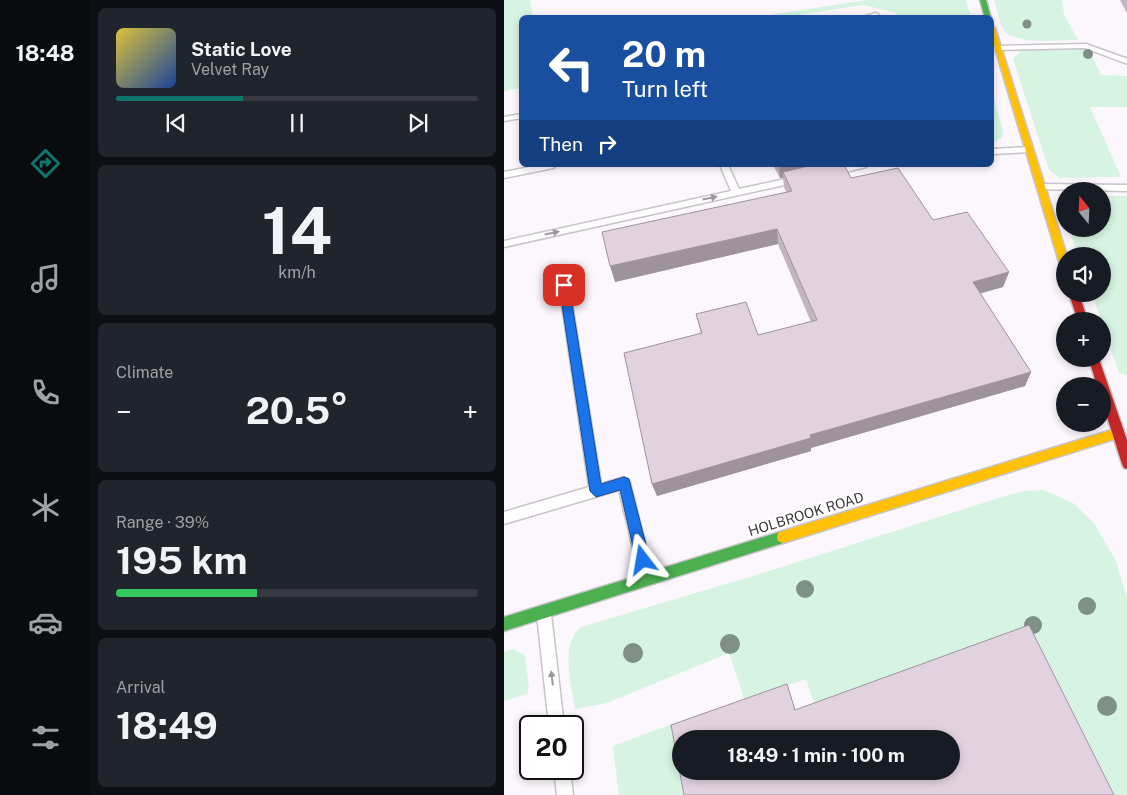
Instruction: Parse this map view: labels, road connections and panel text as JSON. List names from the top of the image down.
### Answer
{
  "streets": {
    "street": ["HOLBROOK ROAD"]
  },
  "north": "top",
  "page": {
    "tabs": "18:48",
    "turn": ["20 m", "Turn left"],
    "song": ["Static Love", "Velvet Ray"],
    "then": "Then",
    "tile": [
      ["14", "km/h"],
      "Climate",
      ["Range · 39%", "195 km"],
      ["Arrival", "18:49"]
    ],
    "map_buttons": ["+", "−"],
    "heat": ["−", "20.5°", "+"],
    "limit": "20",
    "trip": "18:49 · 1 min · 100 m"
  }
}
